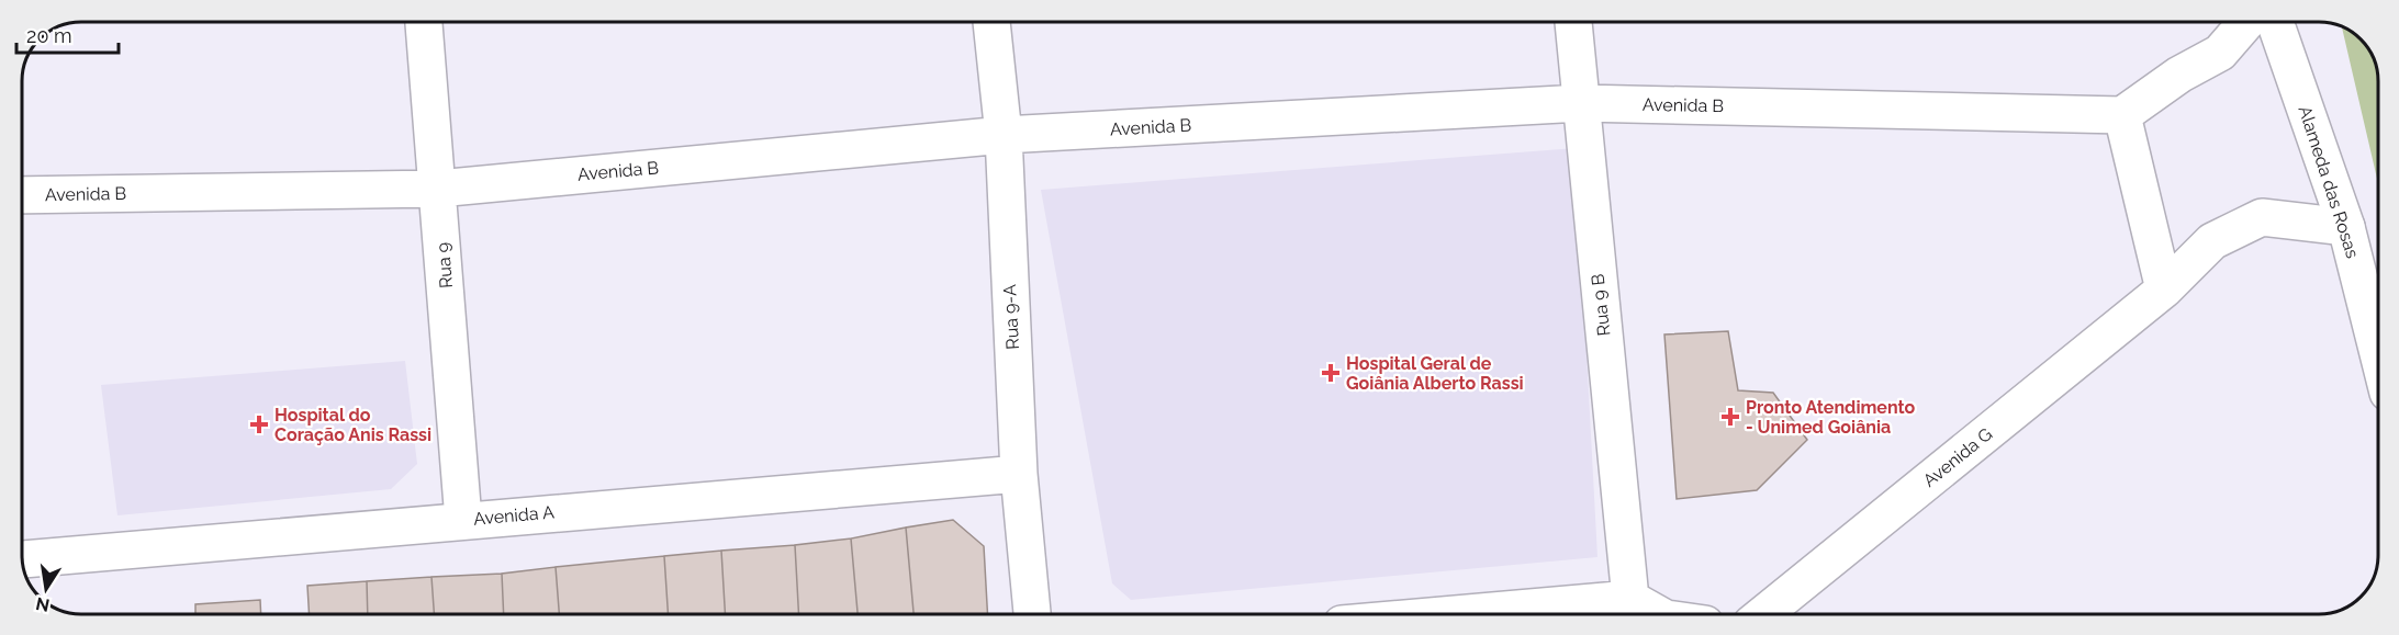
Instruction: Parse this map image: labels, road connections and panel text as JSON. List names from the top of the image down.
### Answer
{
  "streets": {
    "street": [
      "Avenida B",
      "Alameda das Rosas",
      "Rua 9",
      "Rua 9 B",
      "Rua 9-A",
      "Avenida G",
      "Avenida A"
    ]
  },
  "crossings": [
    ["Avenida B", "Rua 9"],
    ["Avenida B", "Rua 9 B"],
    ["Avenida B", "Rua 9-A"],
    ["Alameda das Rosas", "Avenida G"],
    ["Rua 9", "Avenida A"],
    ["Rua 9-A", "Avenida A"]
  ],
  "places": {
    "health": ["Hospital Geral de Goiânia Alberto Rassi", "Pronto Atendimento - Unimed Goiânia", "Hospital do Coração Anis Rassi"]
  },
  "scale_bar": "20 m",
  "north": "bottom"
}
